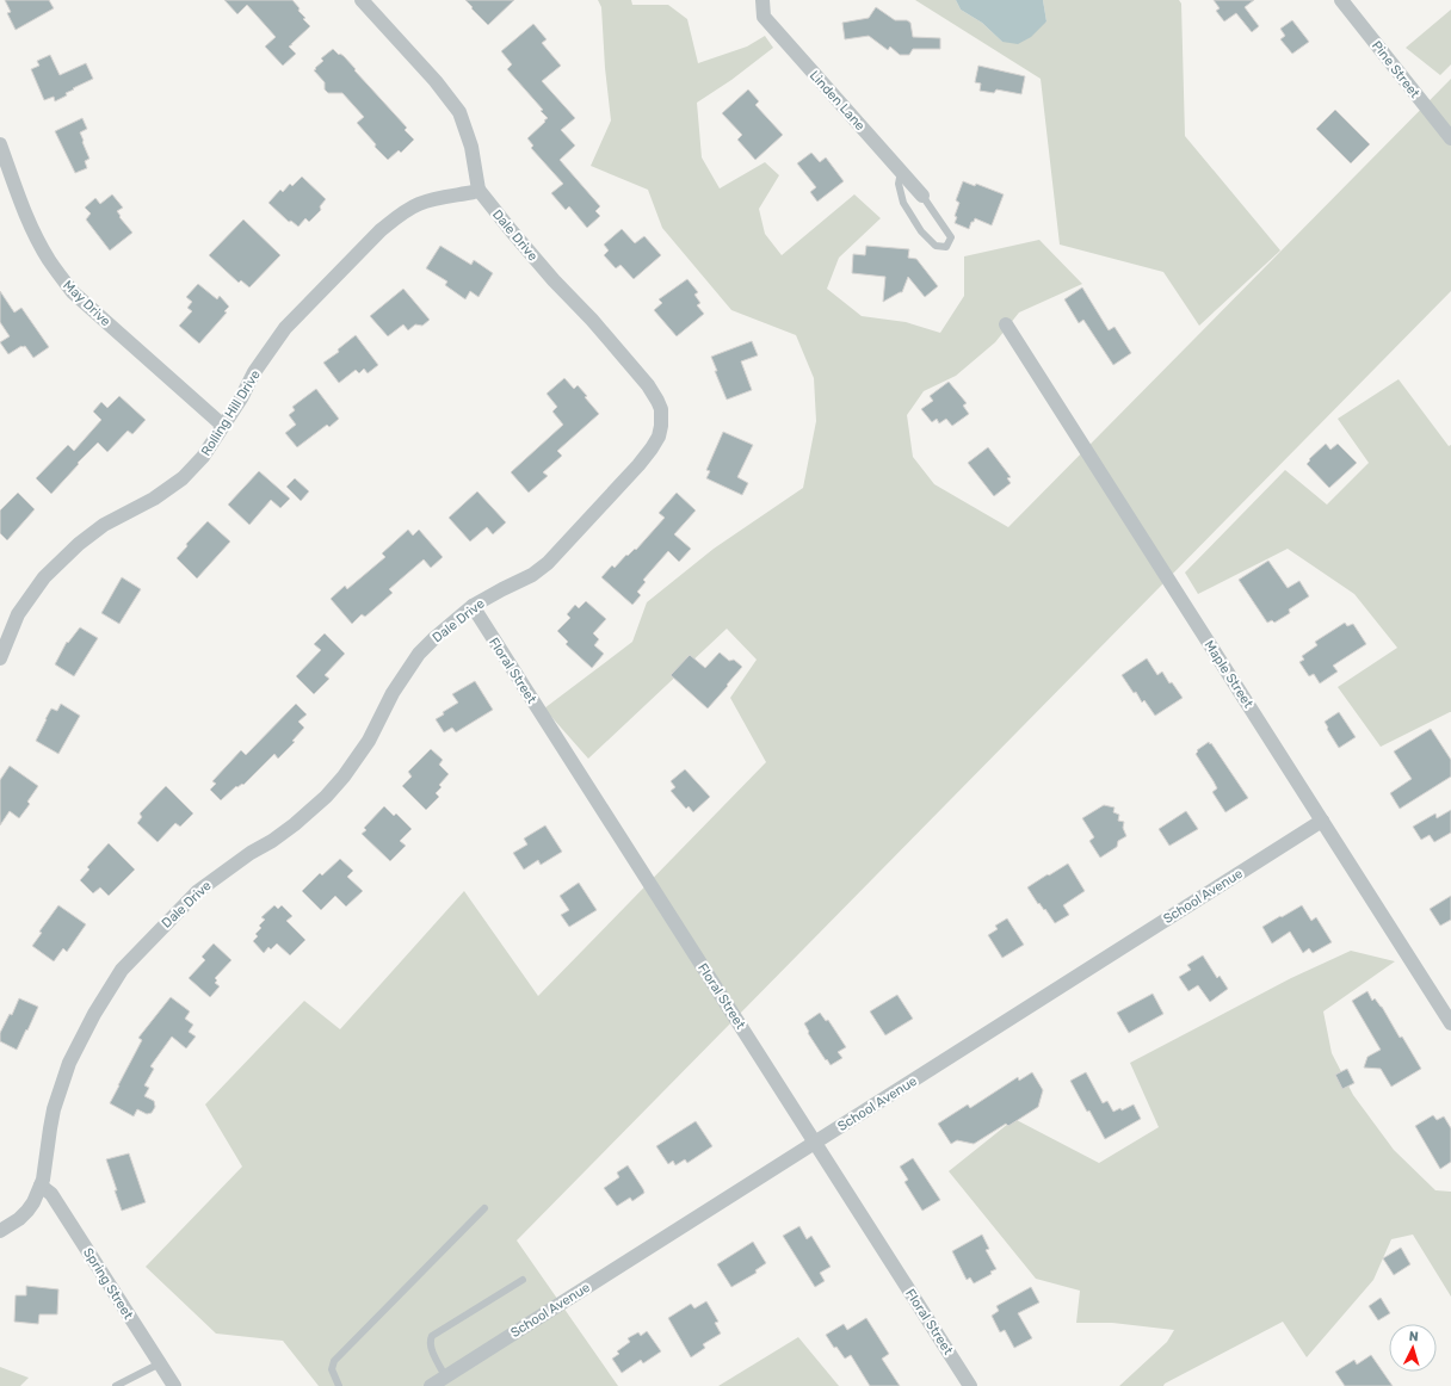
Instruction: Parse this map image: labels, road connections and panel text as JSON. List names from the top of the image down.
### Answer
{
  "streets": {
    "street": [
      "Pine Street",
      "Linden Lane",
      "Dale Drive",
      "May Drive",
      "Rolling Hill Drive",
      "Floral Street",
      "Maple Street",
      "School Avenue",
      "Spring Street"
    ]
  },
  "crossings": [
    ["Dale Drive", "Rolling Hill Drive"],
    ["Dale Drive", "Floral Street"],
    ["Dale Drive", "Spring Street"],
    ["May Drive", "Rolling Hill Drive"],
    ["Floral Street", "School Avenue"],
    ["Maple Street", "School Avenue"]
  ],
  "north": "top"
}
